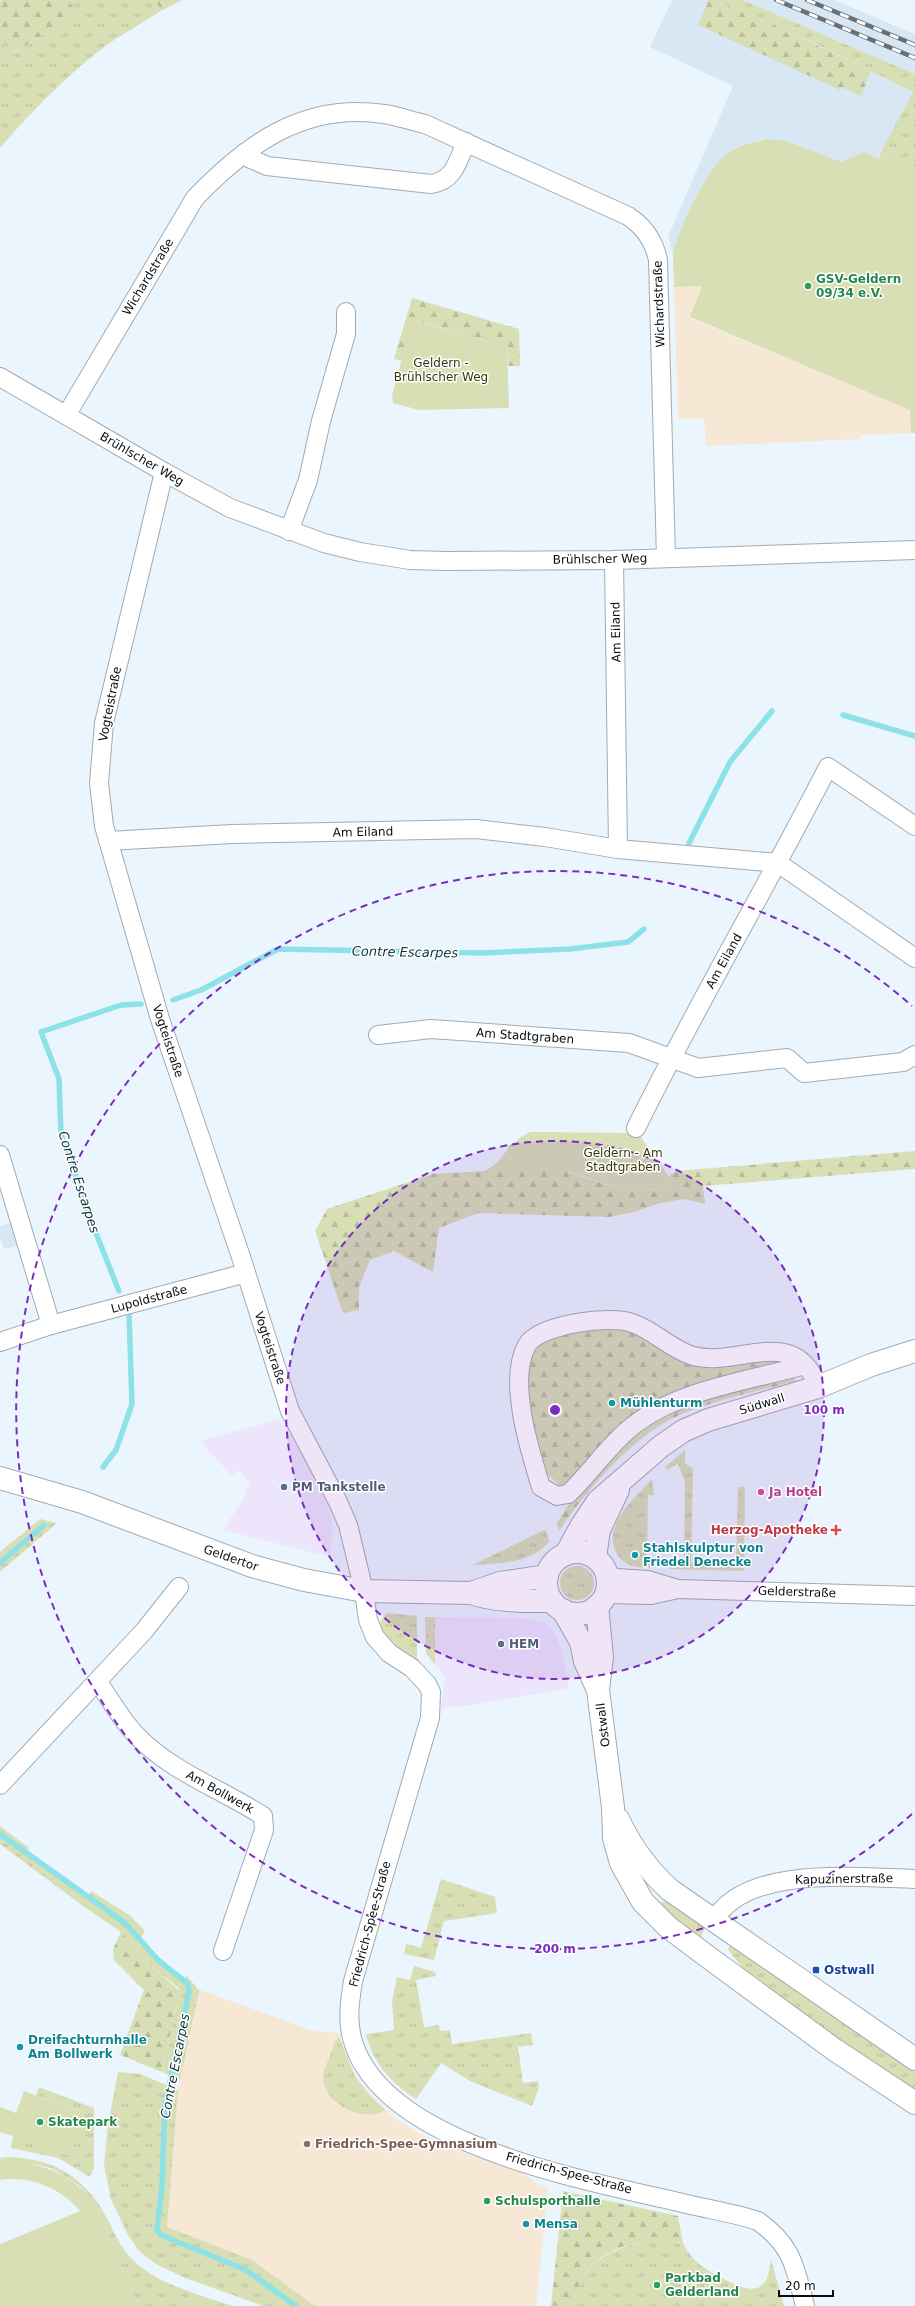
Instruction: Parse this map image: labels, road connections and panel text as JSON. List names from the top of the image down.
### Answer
{
  "streets": {
    "main road": ["Südwall", "Geldertor", "Ostwall"],
    "street": [
      "Wichardstraße",
      "Brühlscher Weg",
      "Am Eiland",
      "Vogteistraße",
      "Am Stadtgraben",
      "Lupoldstraße",
      "Gelderstraße",
      "Am Bollwerk",
      "Kapuzinerstraße",
      "Friedrich-Spee-Straße"
    ]
  },
  "crossings": [
    ["Wichardstraße", "Brühlscher Weg"],
    ["Brühlscher Weg", "Am Eiland"],
    ["Brühlscher Weg", "Vogteistraße"],
    ["Am Eiland", "Vogteistraße"],
    ["Am Eiland", "Am Stadtgraben"],
    ["Vogteistraße", "Lupoldstraße"],
    ["Vogteistraße", "Geldertor"],
    ["Vogteistraße", "Friedrich-Spee-Straße"],
    ["Südwall", "Geldertor"],
    ["Südwall", "Gelderstraße"],
    ["Südwall", "Ostwall"],
    ["Geldertor", "Gelderstraße"],
    ["Geldertor", "Ostwall"],
    ["Geldertor", "Friedrich-Spee-Straße"],
    ["Gelderstraße", "Ostwall"],
    ["Ostwall", "Kapuzinerstraße"]
  ],
  "water": ["Contre Escarpes"],
  "parks": ["Geldern - Brühlscher Weg", "Geldern - Am Stadtgraben"],
  "places": {
    "other": [
      "GSV-Geldern 09/34 e.V.",
      "Mühlenturm",
      "PM Tankstelle",
      "Ja Hotel",
      "Stahlskulptur von Friedel Denecke",
      "HEM",
      "Dreifachturnhalle Am Bollwerk",
      "Skatepark",
      "Friedrich-Spee-Gymnasium",
      "Schulsporthalle",
      "Mensa",
      "Parkbad Gelderland"
    ],
    "health": ["Herzog-Apotheke"],
    "transit": ["Ostwall"]
  },
  "scale_bar": "20 m",
  "rings": ["100 m", "200 m"]
}
